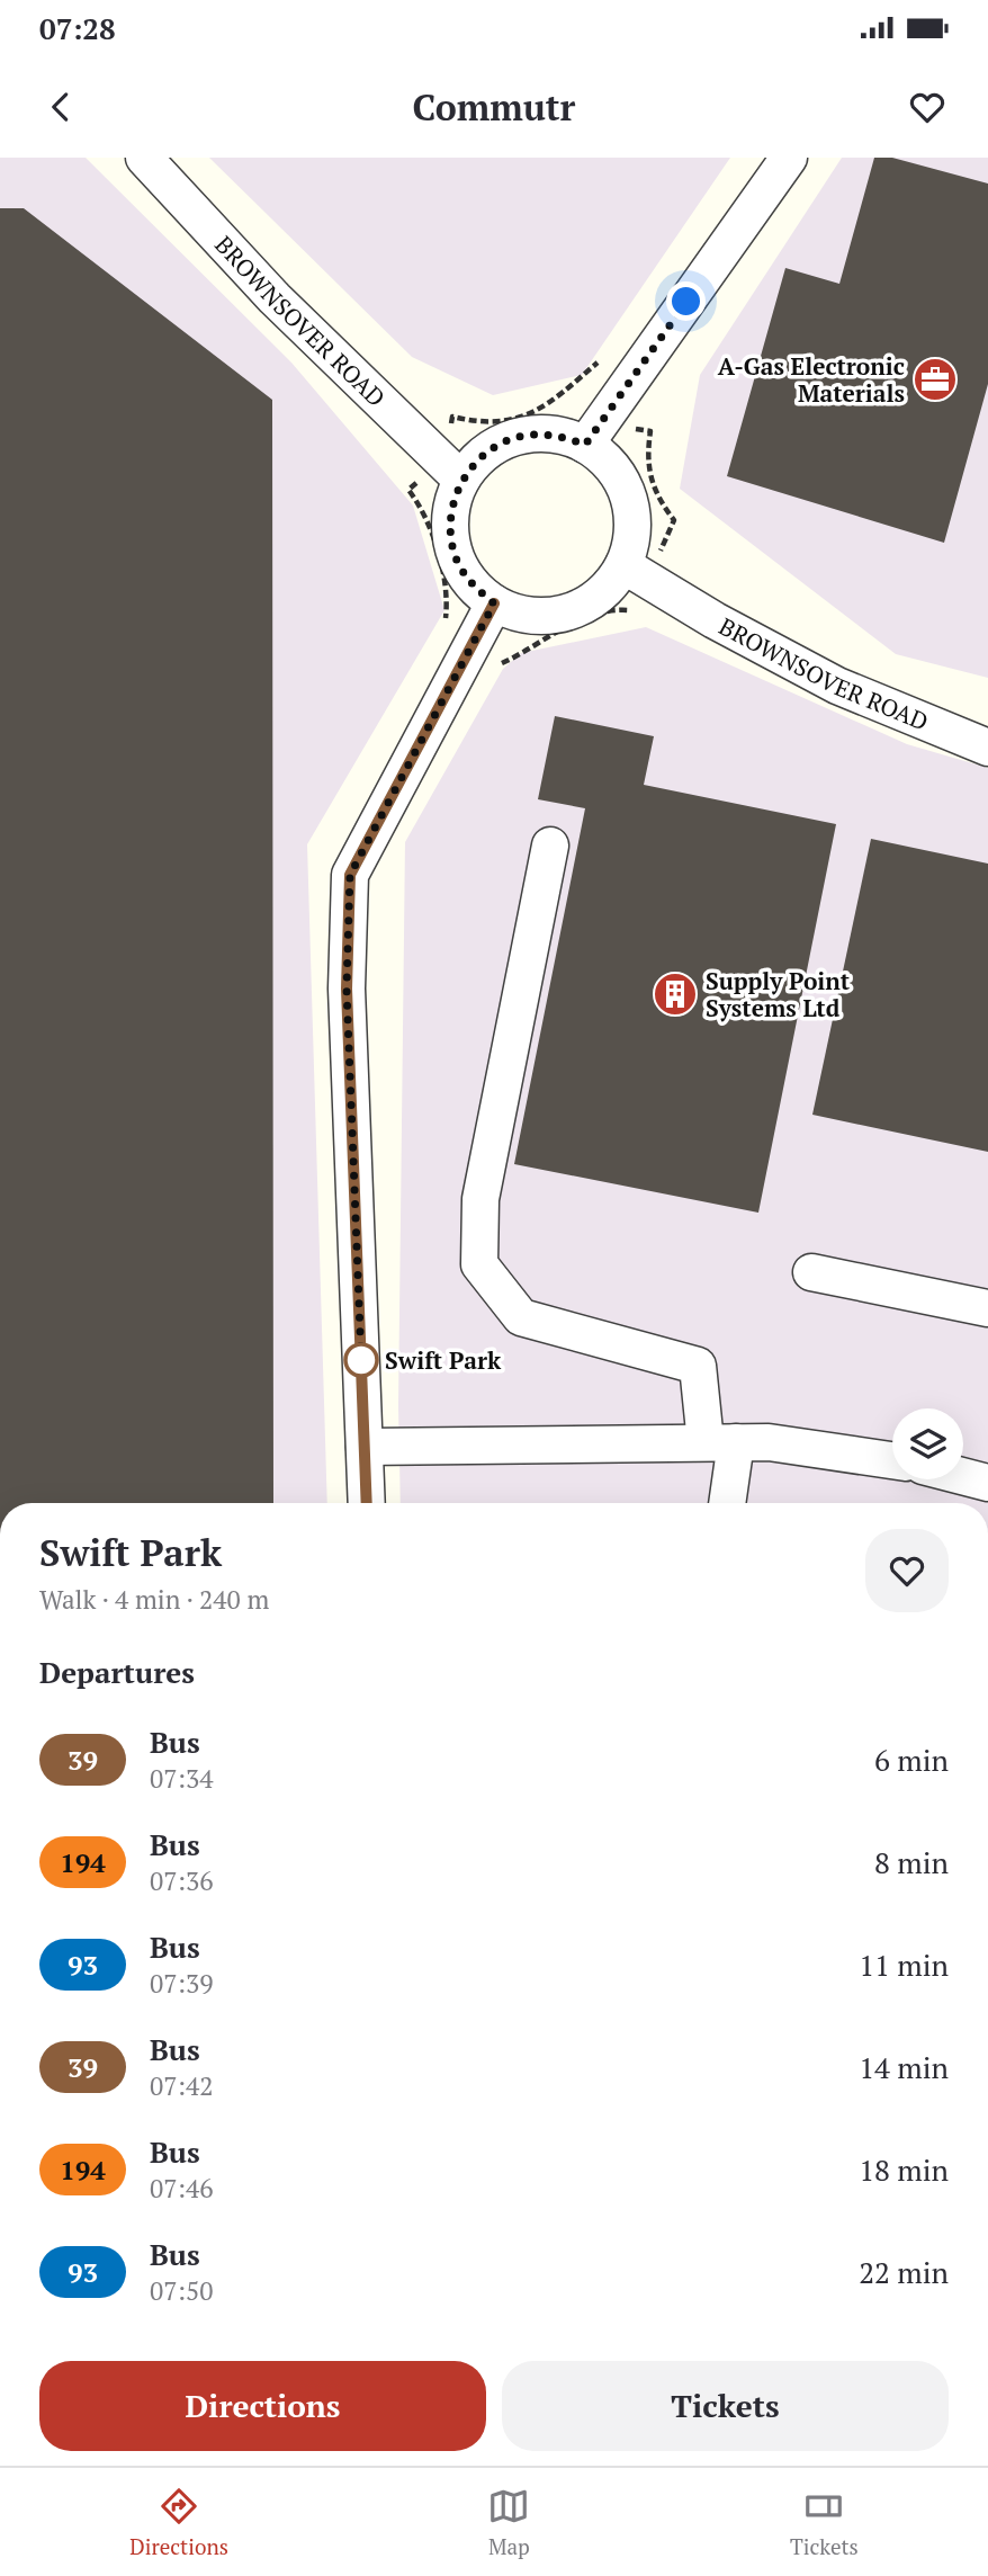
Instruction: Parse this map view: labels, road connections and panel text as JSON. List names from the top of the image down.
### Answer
{
  "streets": {
    "street": ["BROWNSOVER ROAD"]
  },
  "places": {
    "office": ["A-Gas Electronic Materials"],
    "building": ["Supply Point Systems Ltd"],
    "other": ["Swift Park"]
  },
  "lines": ["bus line 39"],
  "page": {
    "status": "07:28",
    "header": "Commutr",
    "heading": [
      ["Swift Park", "Walk · 4 min · 240 m"],
      "Departures"
    ],
    "list": [
      {
        "mark": "39",
        "name": "Bus",
        "note": "07:34",
        "value": "6 min"
      },
      {
        "mark": "194",
        "name": "Bus",
        "note": "07:36",
        "value": "8 min"
      },
      {
        "mark": "93",
        "name": "Bus",
        "note": "07:39",
        "value": "11 min"
      },
      {
        "mark": "39",
        "name": "Bus",
        "note": "07:42",
        "value": "14 min"
      },
      {
        "mark": "194",
        "name": "Bus",
        "note": "07:46",
        "value": "18 min"
      },
      {
        "mark": "93",
        "name": "Bus",
        "note": "07:50",
        "value": "22 min"
      }
    ],
    "buttons": ["Directions", "Tickets"],
    "tabs": ["Directions", "Map", "Tickets"]
  }
}
